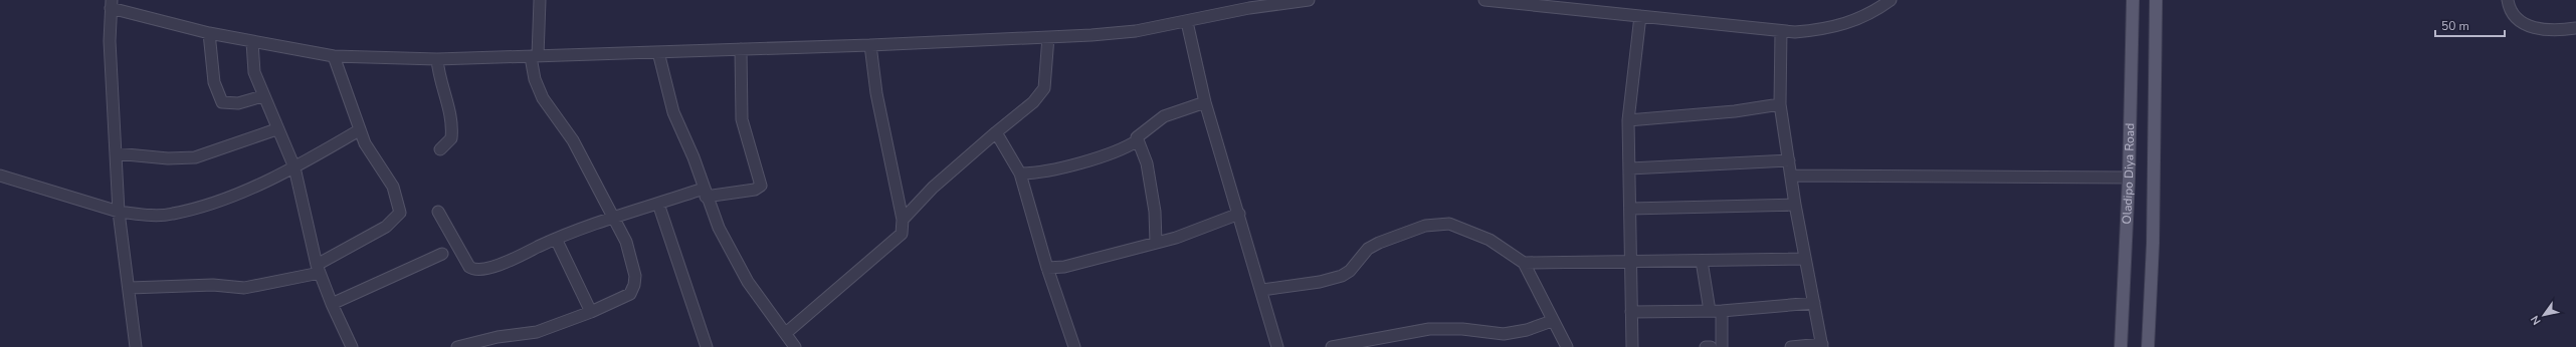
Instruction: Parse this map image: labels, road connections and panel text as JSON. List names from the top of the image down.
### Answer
{
  "streets": {
    "main road": ["Oladipo Diya Road"]
  },
  "scale_bar": "50 m",
  "north": "bottom left"
}
